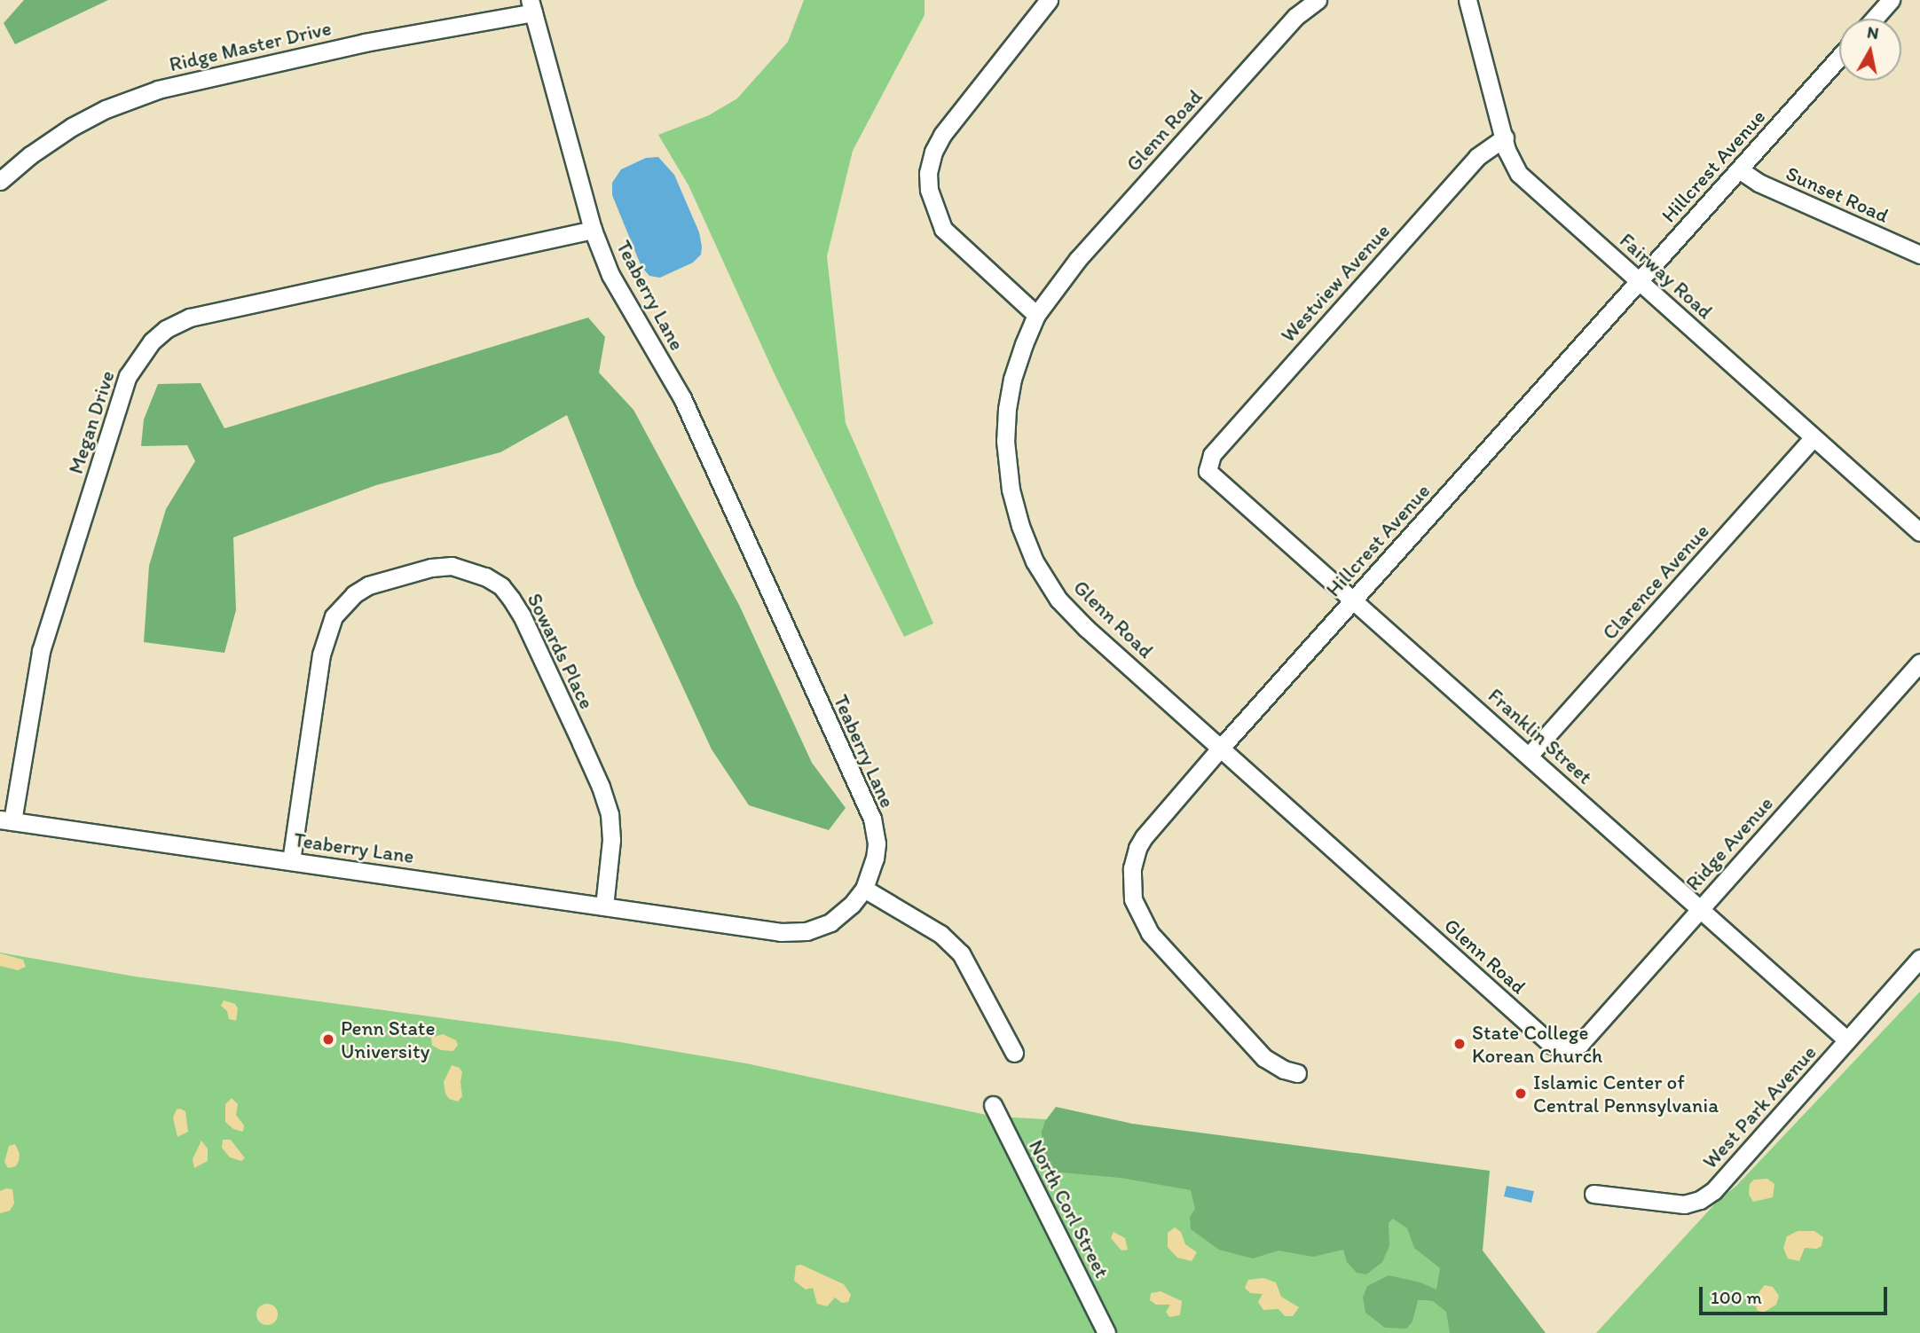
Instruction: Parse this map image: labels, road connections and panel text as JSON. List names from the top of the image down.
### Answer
{
  "streets": {
    "street": [
      "Ridge Master Drive",
      "Glenn Road",
      "Hillcrest Avenue",
      "Sunset Road",
      "Fairway Road",
      "Westview Avenue",
      "Teaberry Lane",
      "Megan Drive",
      "Clarence Avenue",
      "Sowards Place",
      "Franklin Street",
      "Ridge Avenue",
      "West Park Avenue",
      "North Corl Street"
    ]
  },
  "crossings": [
    ["Ridge Master Drive", "Teaberry Lane"],
    ["Glenn Road", "Hillcrest Avenue"],
    ["Glenn Road", "Ridge Avenue"],
    ["Hillcrest Avenue", "Sunset Road"],
    ["Hillcrest Avenue", "Fairway Road"],
    ["Hillcrest Avenue", "Franklin Street"],
    ["Fairway Road", "Westview Avenue"],
    ["Fairway Road", "Clarence Avenue"],
    ["Westview Avenue", "Franklin Street"],
    ["Teaberry Lane", "Megan Drive"],
    ["Teaberry Lane", "Sowards Place"],
    ["Clarence Avenue", "Franklin Street"],
    ["Franklin Street", "Ridge Avenue"],
    ["Franklin Street", "West Park Avenue"]
  ],
  "places": ["Penn State University", "State College Korean Church", "Islamic Center of Central Pennsylvania"],
  "scale_bar": "100 m",
  "north": "top"
}
